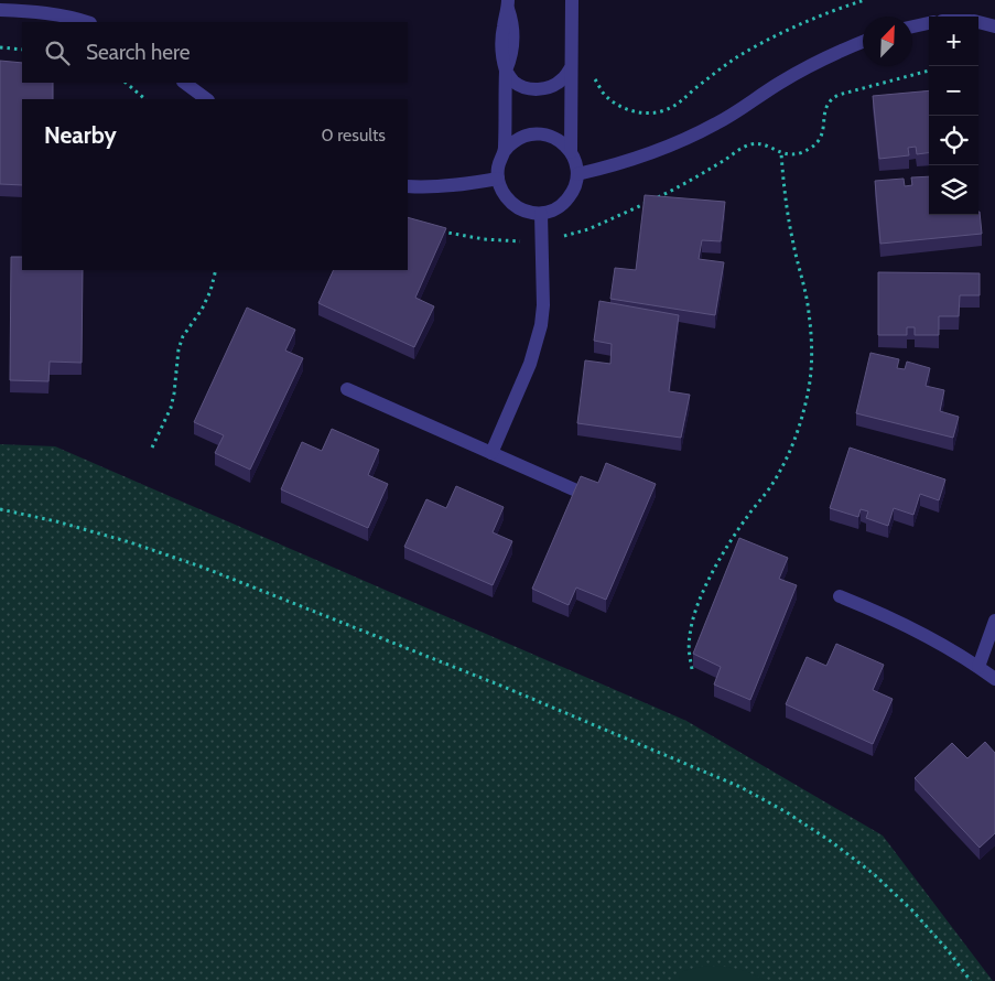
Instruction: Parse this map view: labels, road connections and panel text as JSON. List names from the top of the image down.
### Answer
{
  "north": "top right",
  "page": {
    "map_buttons": ["+", "−"],
    "search": "Search here",
    "heading": ["Nearby", "0 results"]
  }
}
